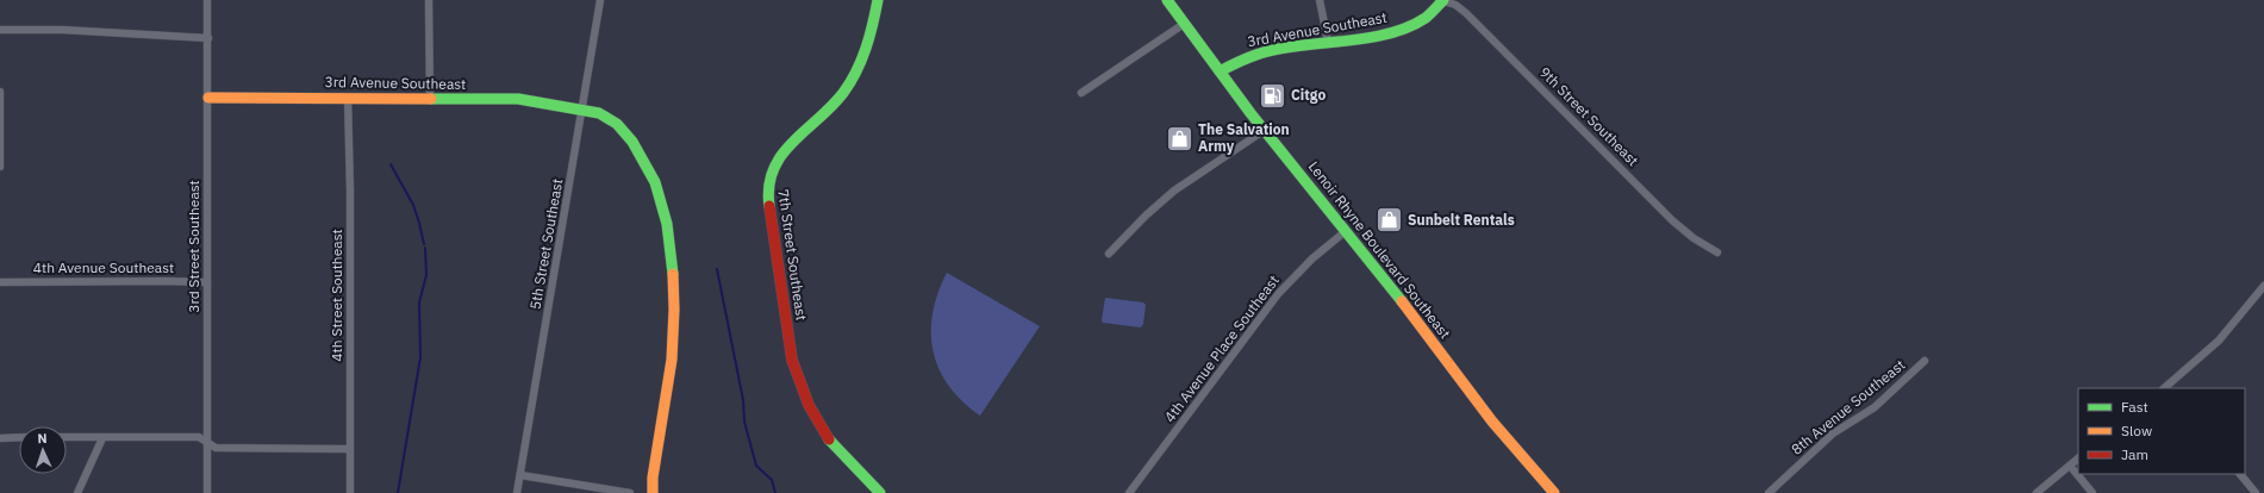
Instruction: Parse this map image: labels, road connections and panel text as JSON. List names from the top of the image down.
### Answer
{
  "streets": {
    "street": [
      "3rd Avenue Southeast",
      "9th Street Southeast",
      "5th Street Southeast",
      "3rd Street Southeast",
      "Lenoir Rhyne Boulevard Southeast",
      "7th Street Southeast",
      "4th Avenue Southeast",
      "4th Street Southeast",
      "4th Avenue Place Southeast",
      "8th Avenue Southeast"
    ]
  },
  "crossings": [
    ["3rd Avenue Southeast", "9th Street Southeast"],
    ["3rd Avenue Southeast", "5th Street Southeast"],
    ["3rd Avenue Southeast", "3rd Street Southeast"],
    ["3rd Avenue Southeast", "Lenoir Rhyne Boulevard Southeast"],
    ["3rd Avenue Southeast", "4th Street Southeast"],
    ["3rd Street Southeast", "4th Avenue Southeast"],
    ["Lenoir Rhyne Boulevard Southeast", "4th Avenue Place Southeast"]
  ],
  "places": {
    "fuel station": ["Citgo"],
    "shop": ["The Salvation Army", "Sunbelt Rentals"]
  },
  "legend": ["Fast", "Slow", "Jam"],
  "north": "top"
}
